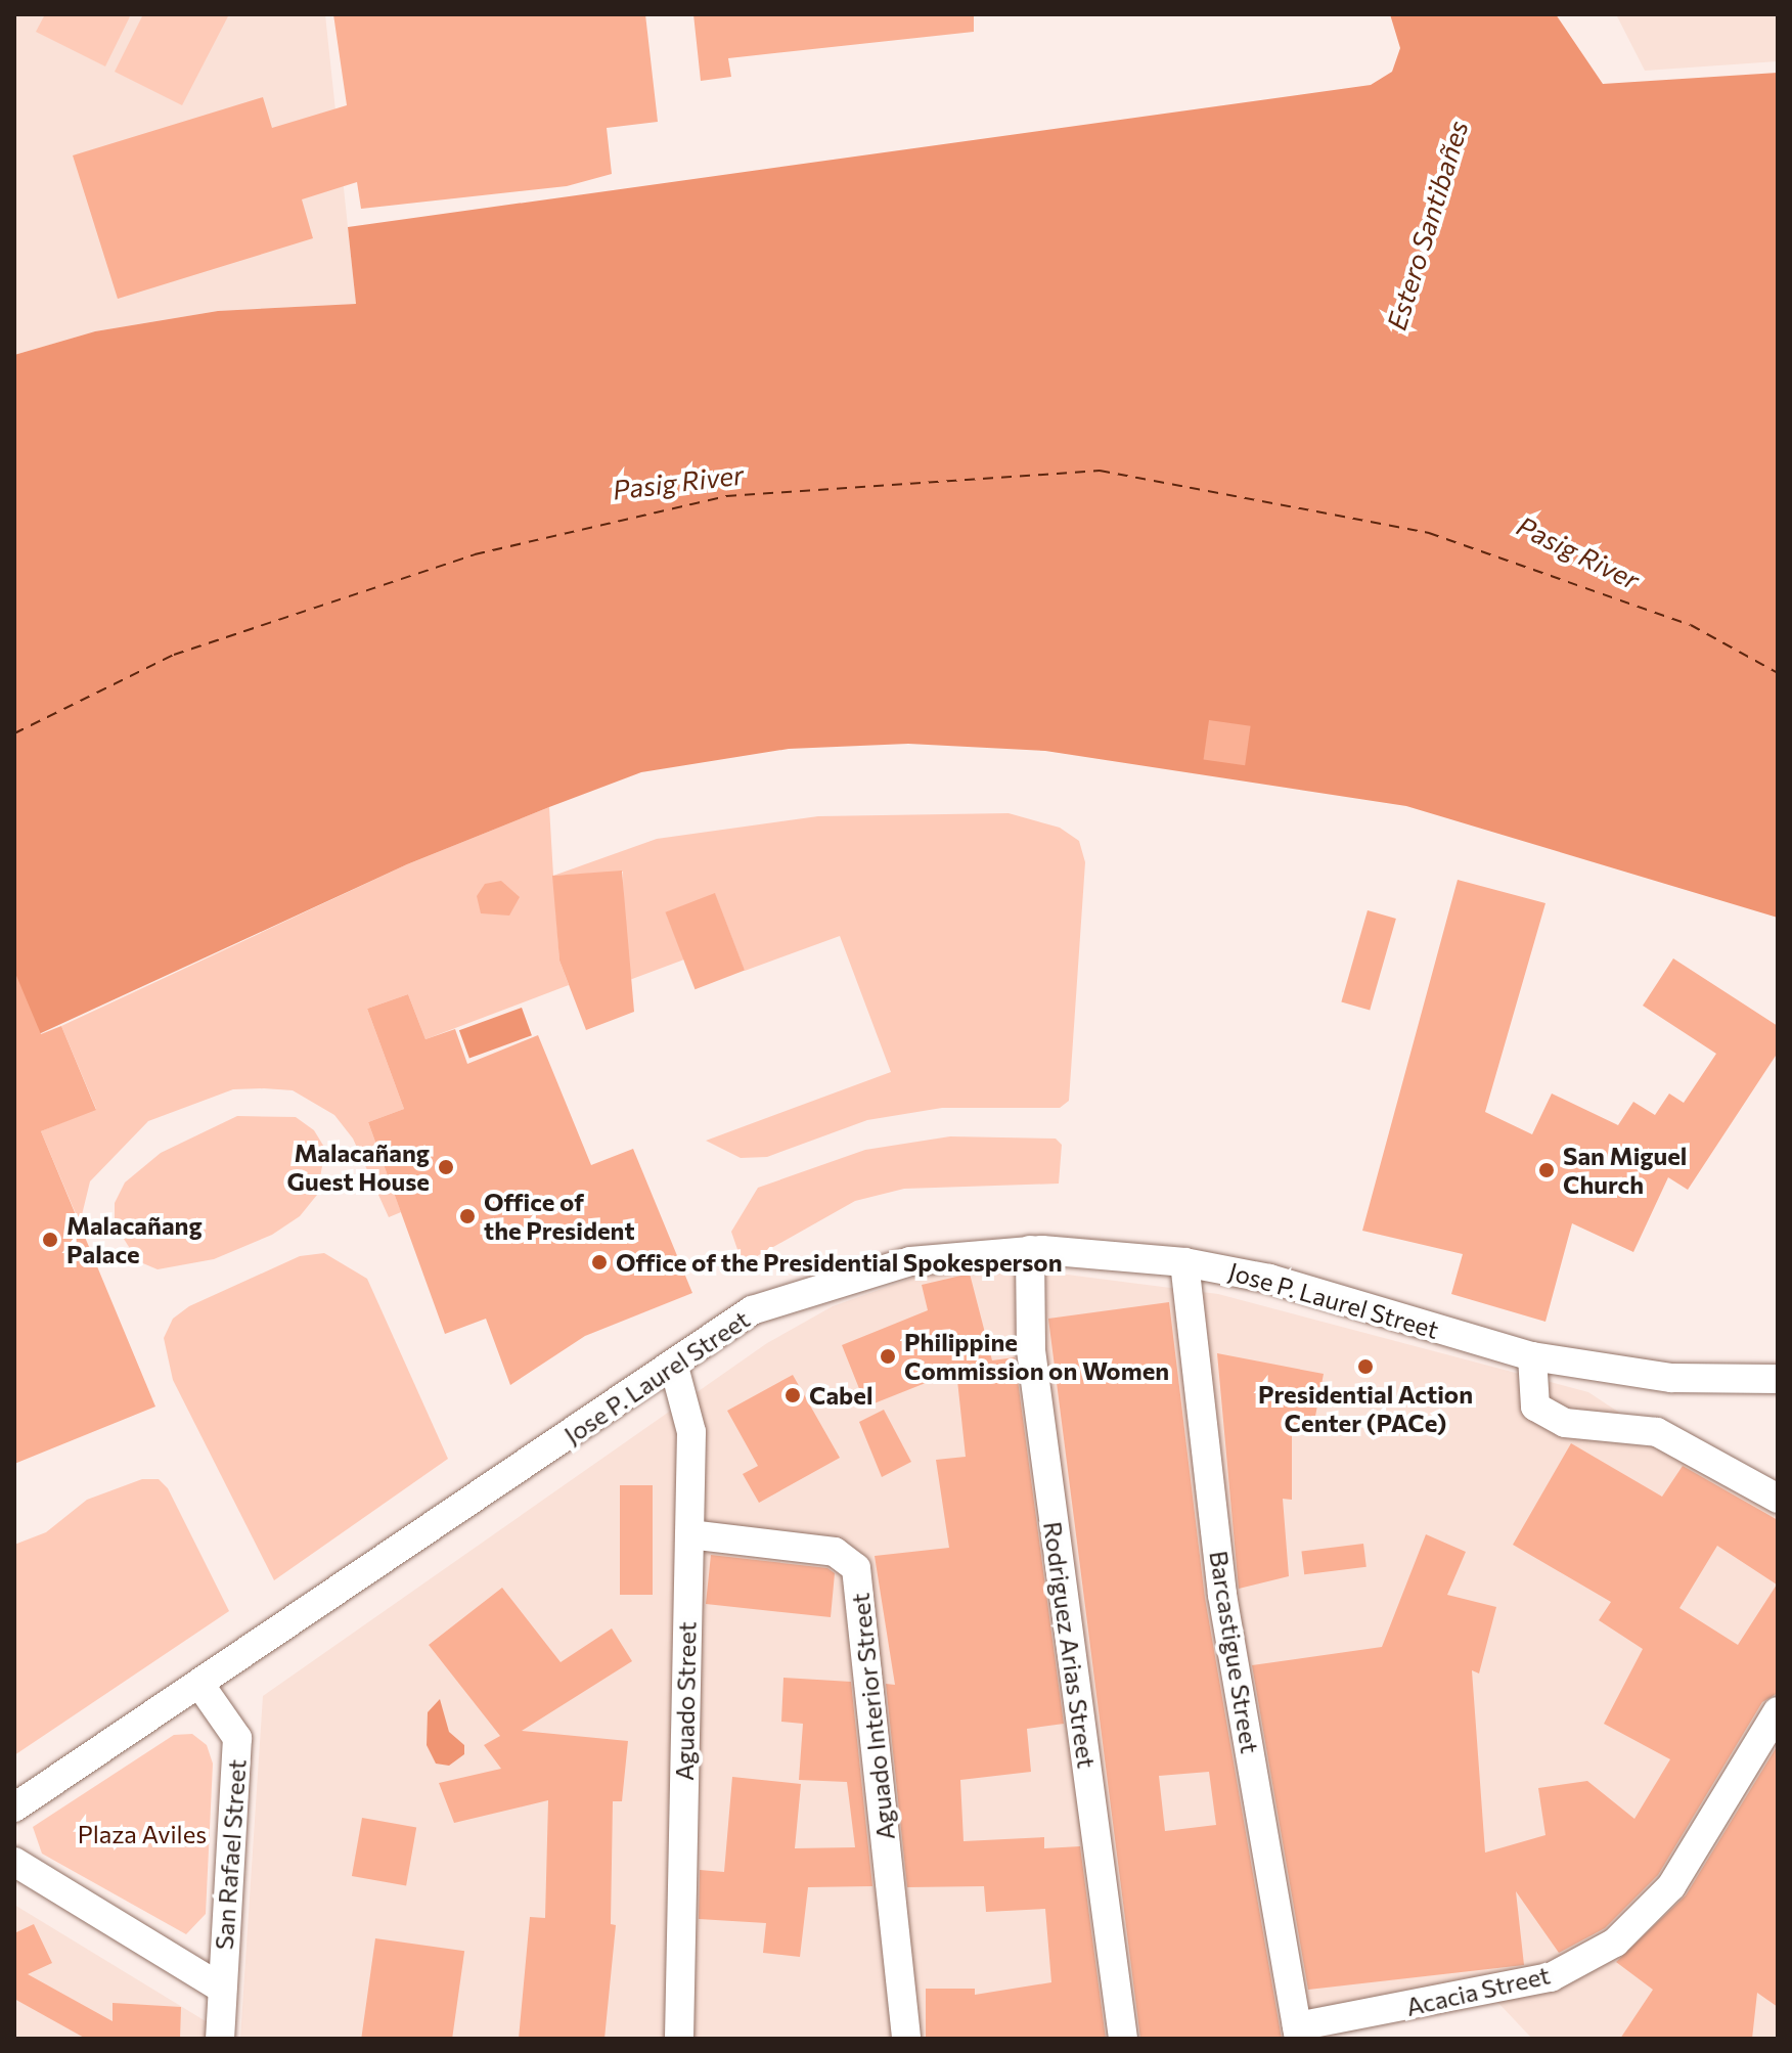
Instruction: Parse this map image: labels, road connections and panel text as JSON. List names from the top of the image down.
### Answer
{
  "streets": {
    "street": [
      "Jose P. Laurel Street",
      "Rodriguez Arias Street",
      "Barcastigue Street",
      "Aguado Street",
      "Aguado Interior Street",
      "San Rafael Street",
      "Acacia Street"
    ]
  },
  "crossings": [
    ["Jose P. Laurel Street", "Rodriguez Arias Street"],
    ["Jose P. Laurel Street", "Barcastigue Street"],
    ["Jose P. Laurel Street", "Aguado Street"],
    ["Jose P. Laurel Street", "San Rafael Street"],
    ["Barcastigue Street", "Acacia Street"],
    ["Aguado Street", "Aguado Interior Street"]
  ],
  "water": ["Estero Santibañes", "Pasig River"],
  "parks": ["Plaza Aviles"],
  "places": [
    "Malacañang Guest House",
    "San Miguel Church",
    "Office of the President",
    "Malacañang Palace",
    "Office of the Presidential Spokesperson",
    "Philippine Commission on Women",
    "Presidential Action Center (PACe)",
    "Cabel"
  ]
}
